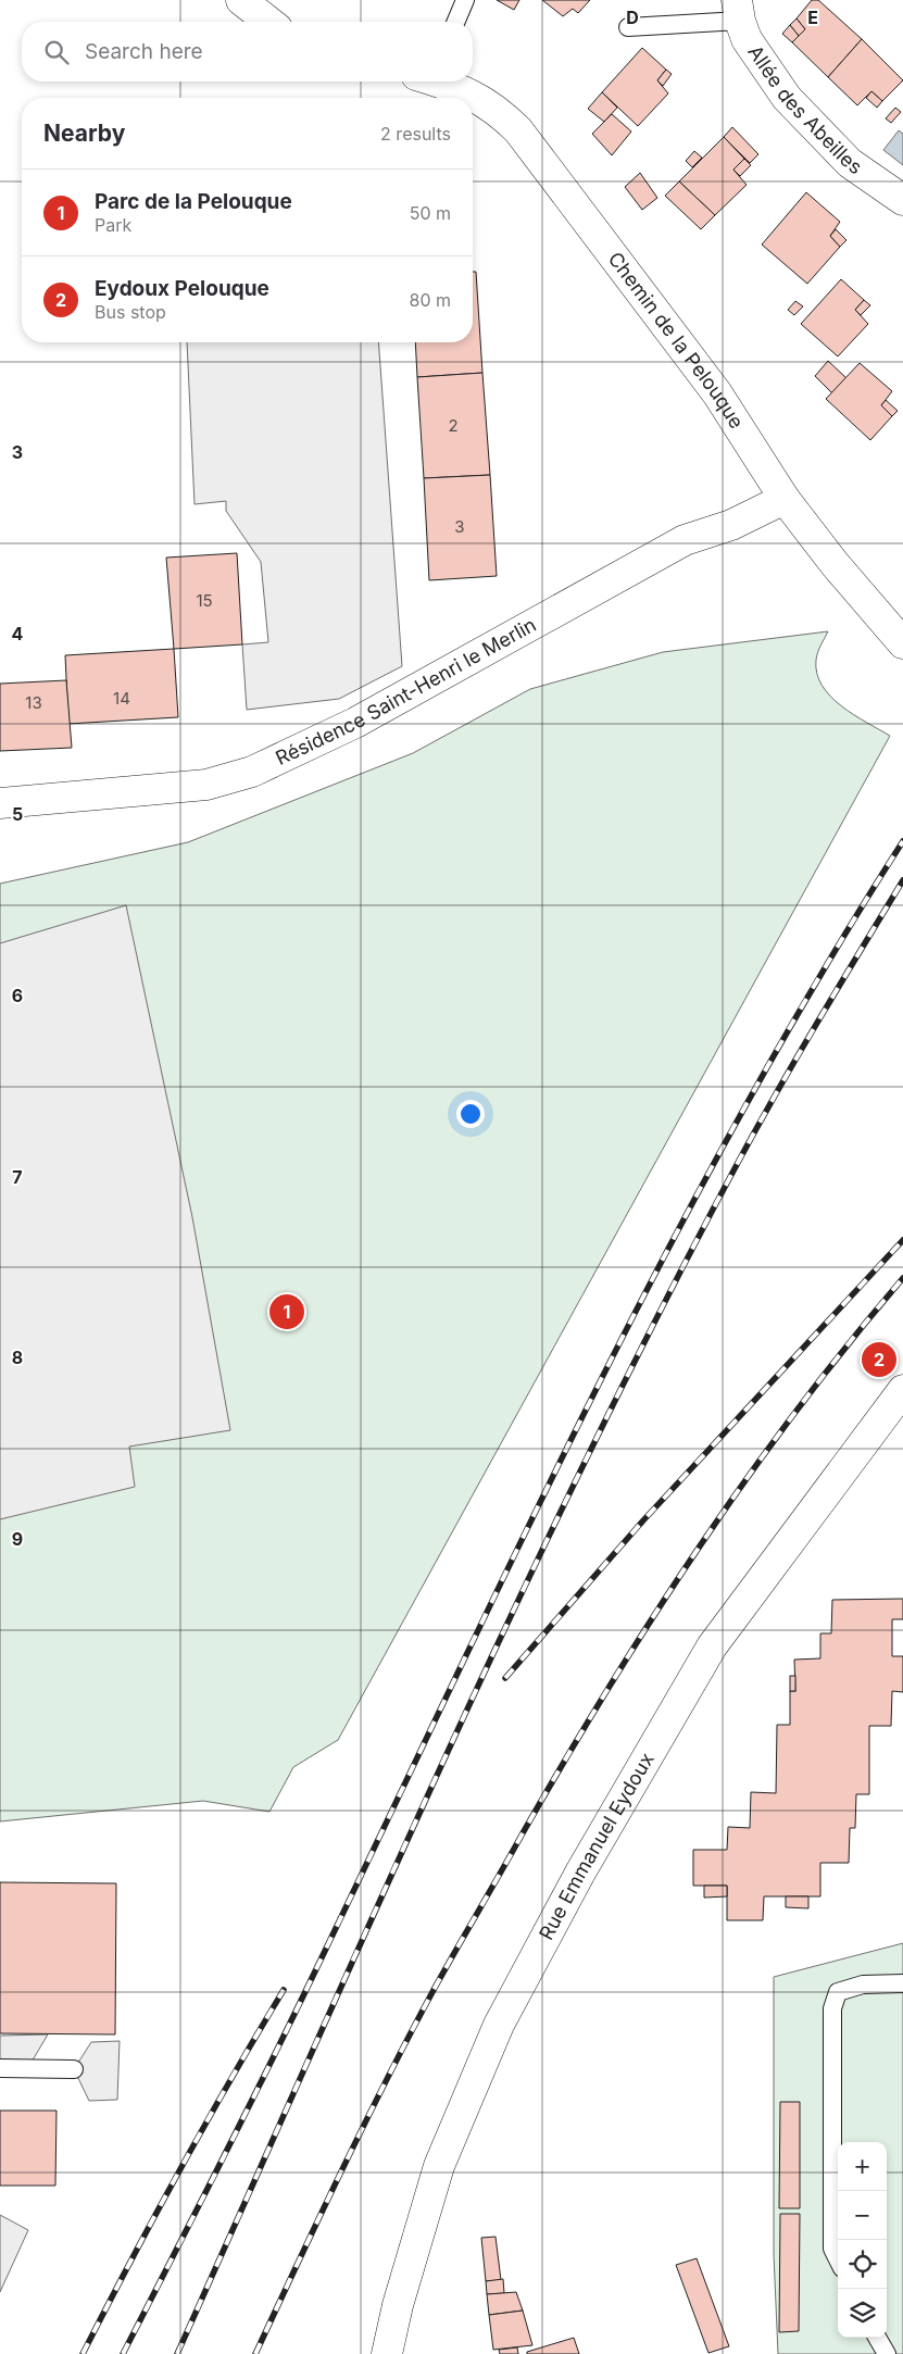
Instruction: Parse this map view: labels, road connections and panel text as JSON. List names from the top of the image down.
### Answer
{
  "streets": {
    "street": [
      "Allée des Abeilles",
      "Chemin de la Pelouque",
      "Résidence Saint-Henri le Merlin",
      "Rue Emmanuel Eydoux"
    ]
  },
  "crossings": [
    ["Chemin de la Pelouque", "Résidence Saint-Henri le Merlin"]
  ],
  "house_numbers": [
    "2",
    "3",
    "15",
    "14",
    "13"
  ],
  "page": {
    "search": "Search here",
    "heading": ["Nearby", "2 results"],
    "list": [
      {
        "mark": "1",
        "name": "Parc de la Pelouque",
        "note": "Park",
        "value": "50 m"
      },
      {
        "mark": "2",
        "name": "Eydoux Pelouque",
        "note": "Bus stop",
        "value": "80 m"
      }
    ],
    "pins": ["1", "2"],
    "map_buttons": ["+", "−"]
  },
  "grid": {
    "columns": ["D", "E"],
    "rows": [
      "3",
      "4",
      "5",
      "6",
      "7",
      "8",
      "9"
    ]
  }
}
